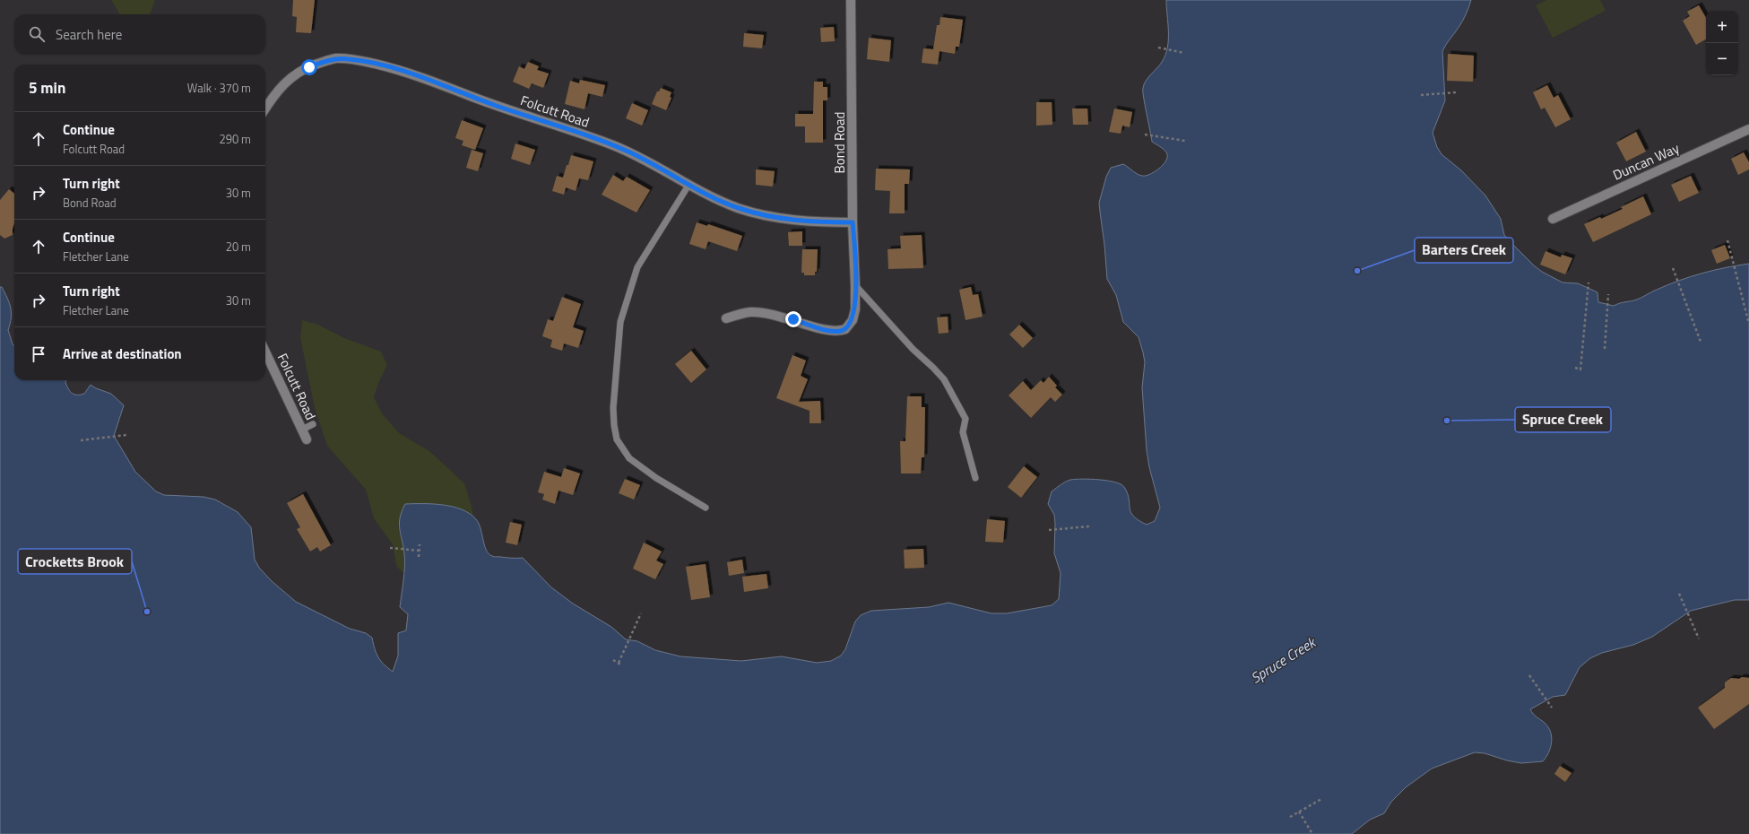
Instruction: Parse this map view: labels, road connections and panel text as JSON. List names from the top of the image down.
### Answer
{
  "streets": {
    "street": ["Folcutt Road", "Bond Road", "Duncan Way"]
  },
  "crossings": [
    ["Folcutt Road", "Bond Road"]
  ],
  "water": ["Spruce Creek"],
  "places": ["Barters Creek", "Spruce Creek", "Crocketts Brook"],
  "page": {
    "map_buttons": ["+", "−"],
    "search": "Search here",
    "heading": ["5 min", "Walk · 370 m"],
    "list": [
      ["Continue", "Folcutt Road", "290 m"],
      ["Turn right", "Bond Road", "30 m"],
      ["Continue", "Fletcher Lane", "20 m"],
      ["Turn right", "Fletcher Lane", "30 m"],
      "Arrive at destination"
    ]
  }
}
